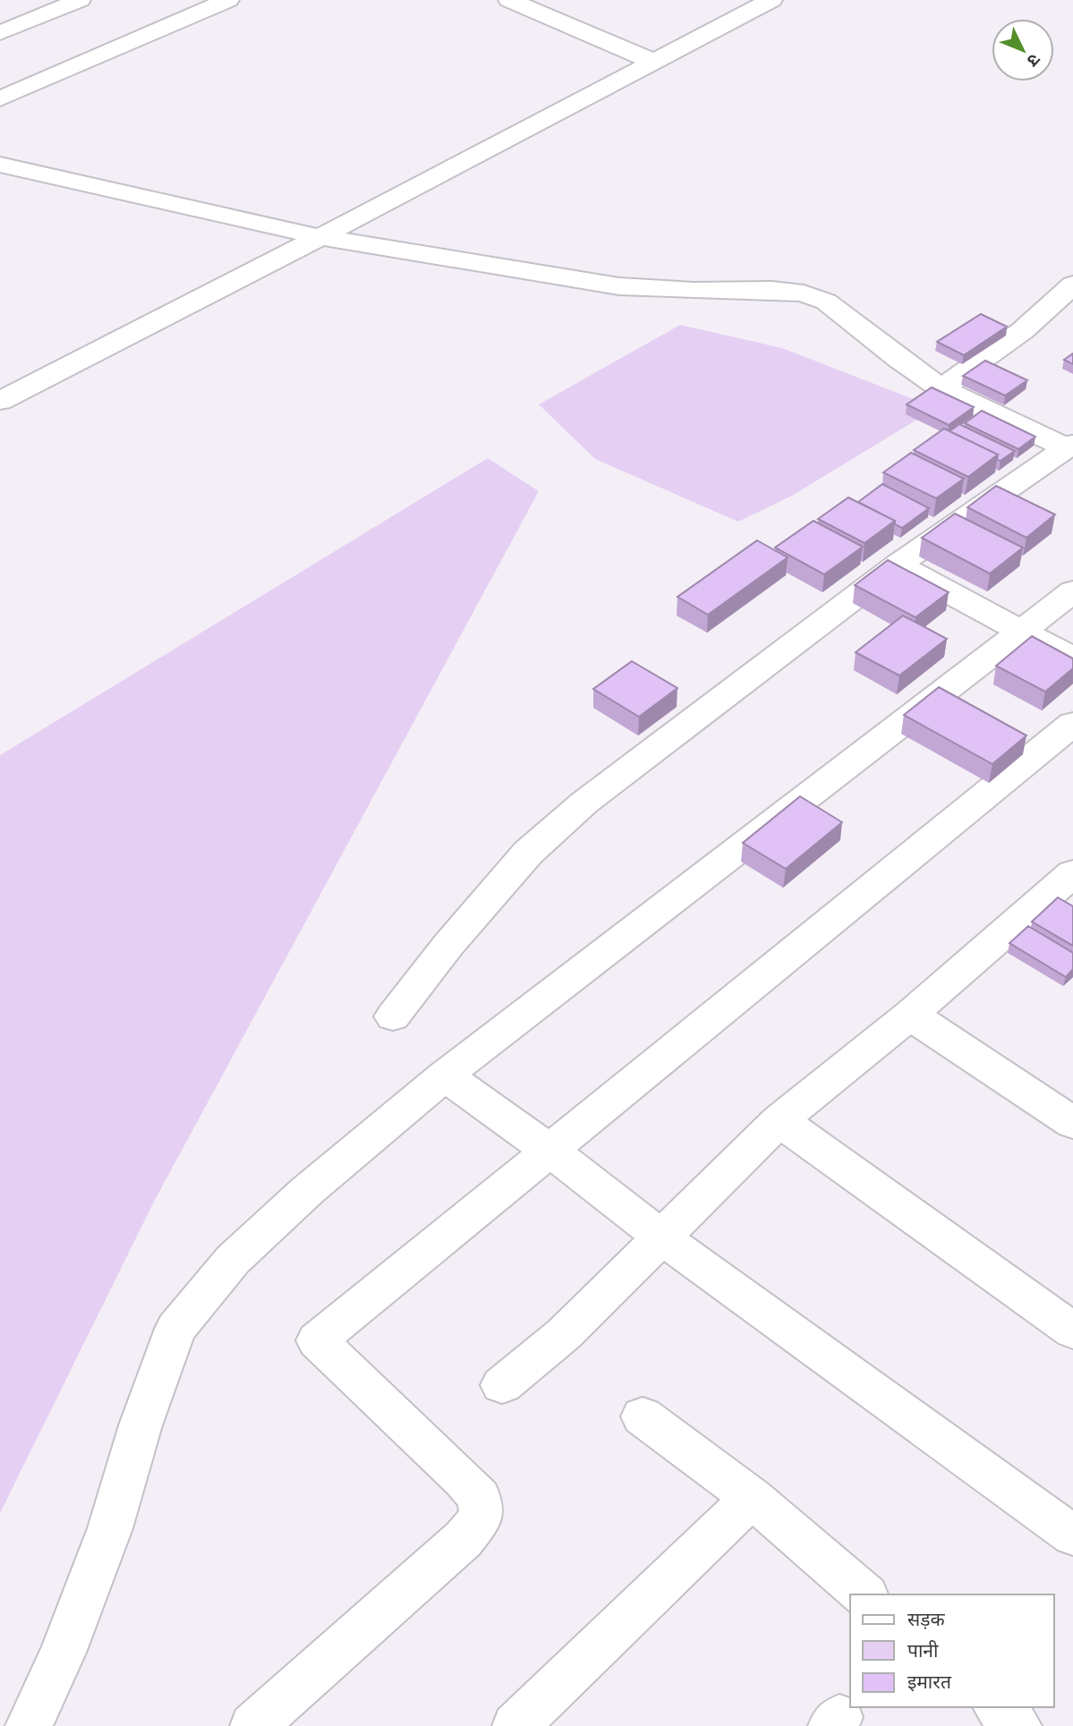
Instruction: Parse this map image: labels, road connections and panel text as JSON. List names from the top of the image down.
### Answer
{
  "legend": ["सड़क", "पानी", "इमारत"],
  "north": "bottom right"
}
